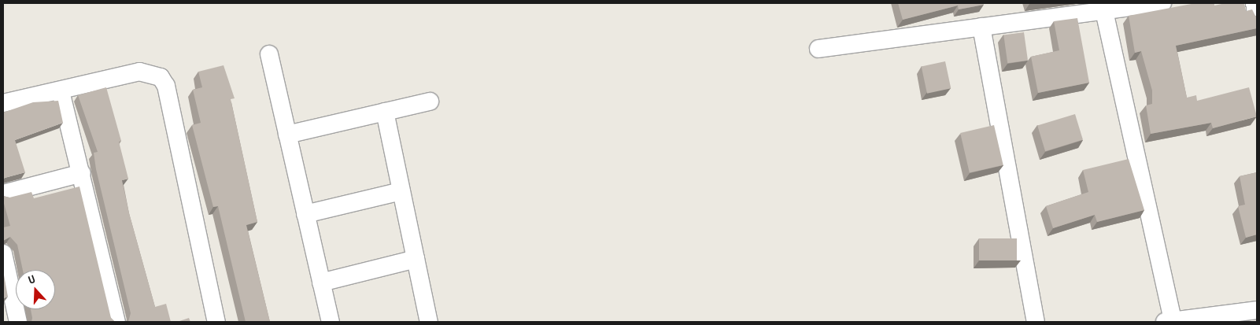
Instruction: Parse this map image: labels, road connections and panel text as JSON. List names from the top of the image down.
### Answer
{
  "north": "top"
}
